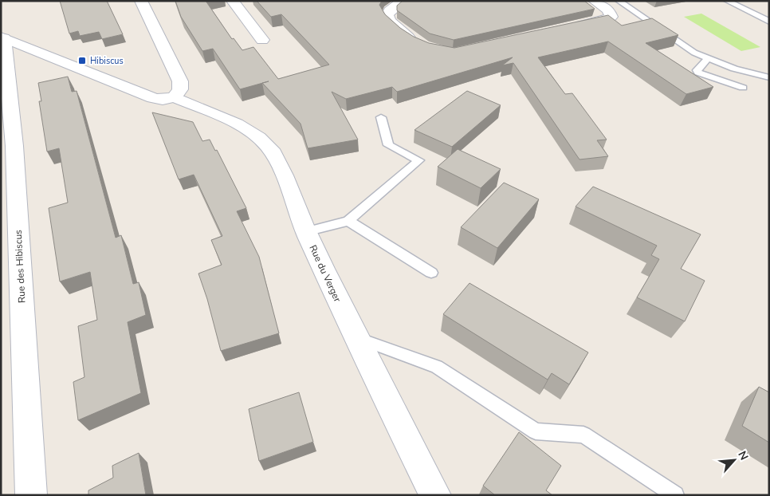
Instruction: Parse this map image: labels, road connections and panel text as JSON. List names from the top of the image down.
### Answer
{
  "streets": {
    "street": ["Rue des Hibiscus", "Rue du Verger"]
  },
  "places": {
    "transit": ["Hibiscus"]
  },
  "north": "top right"
}
